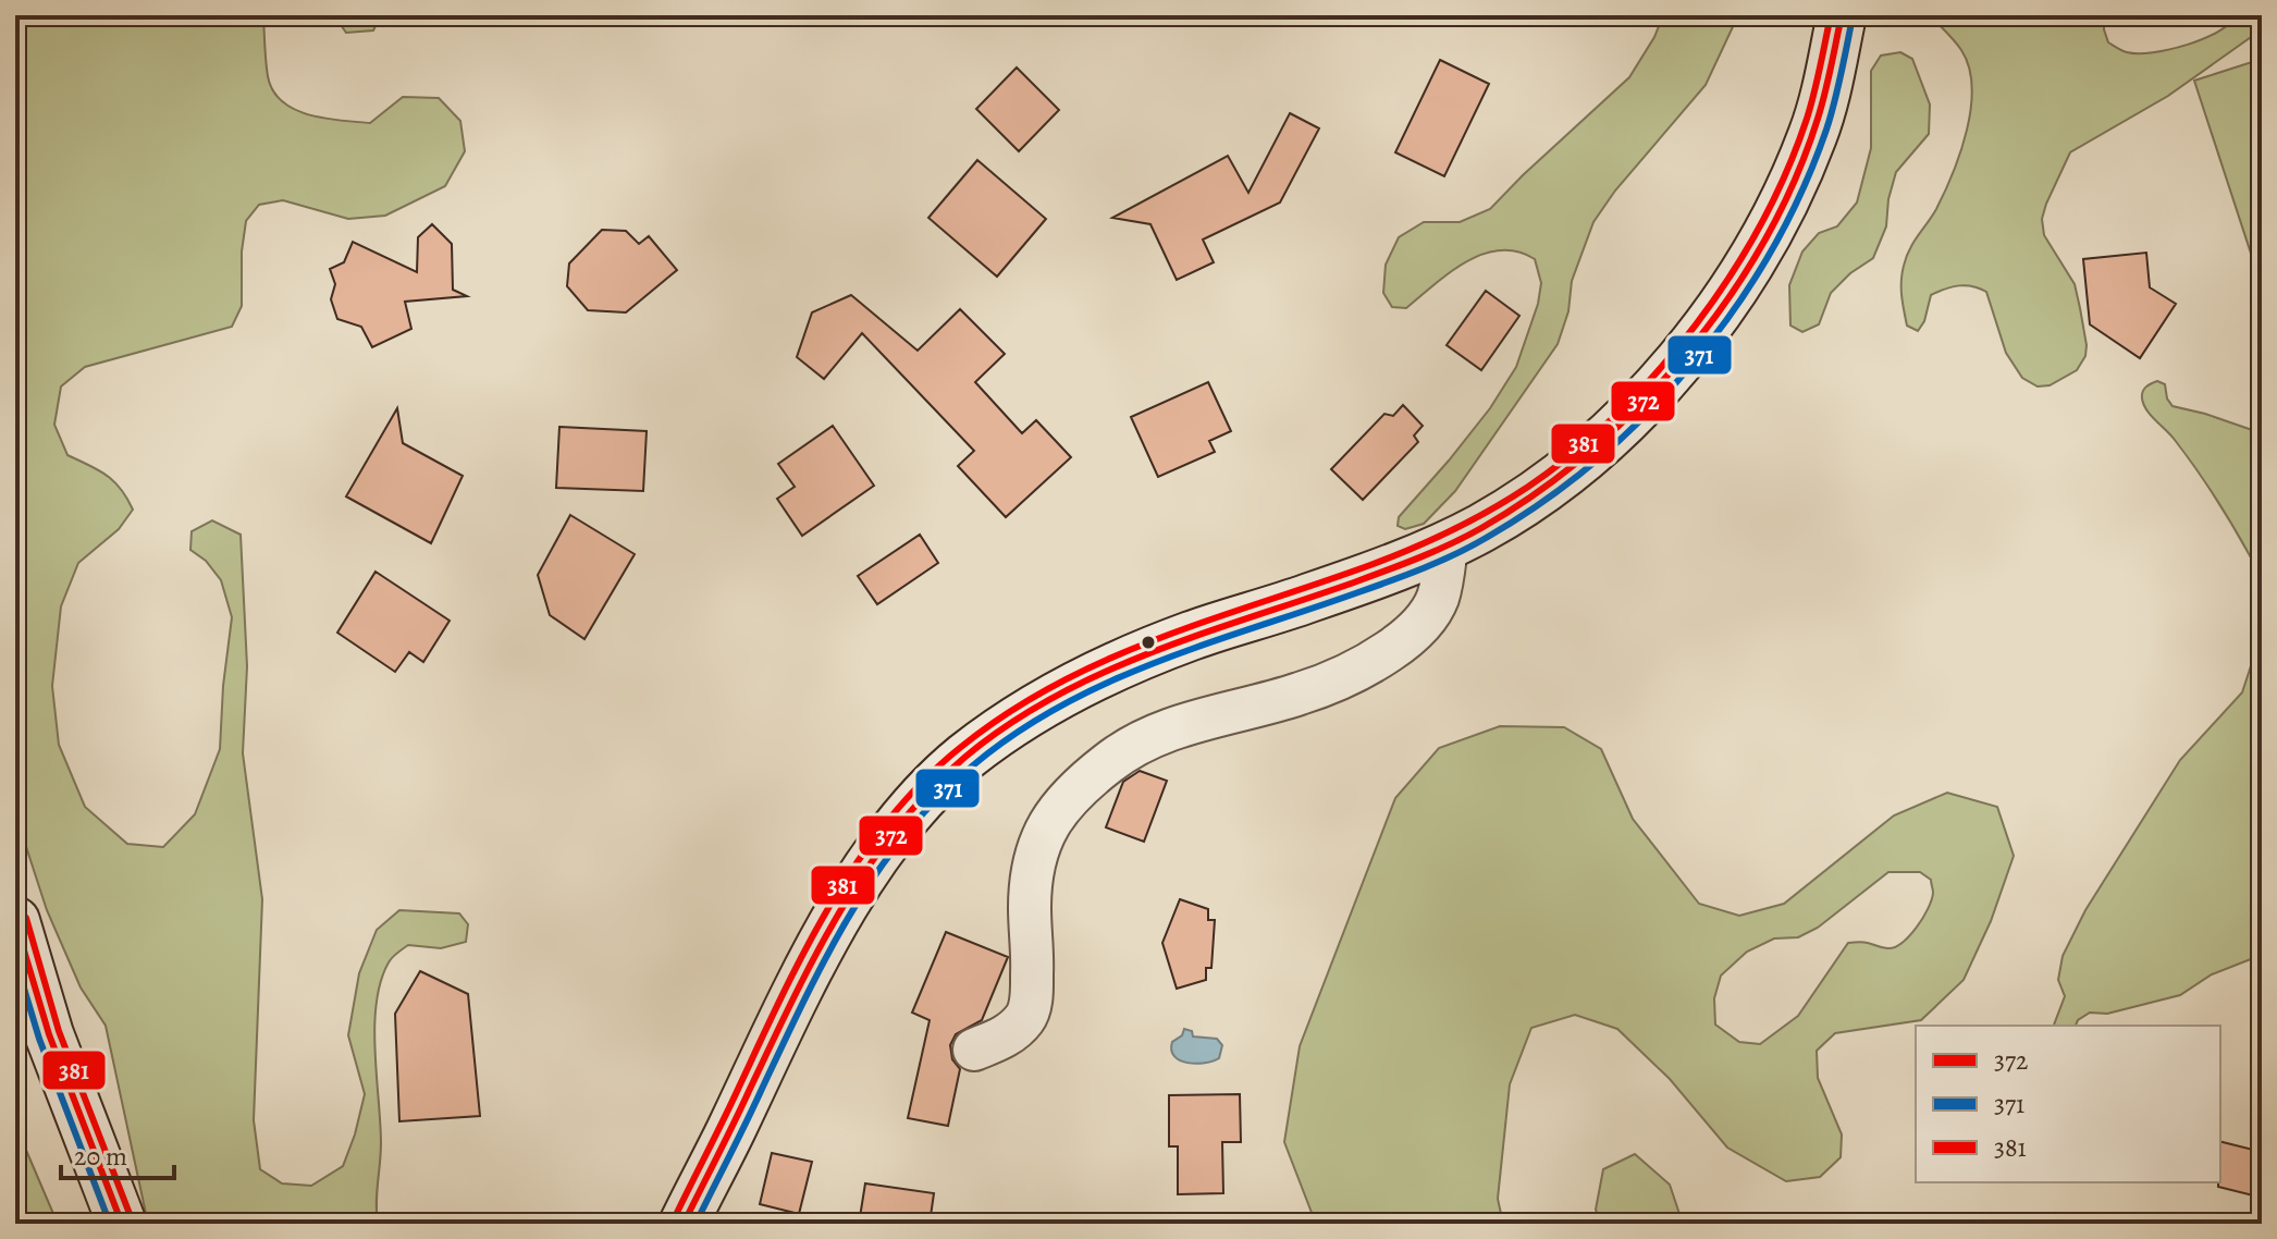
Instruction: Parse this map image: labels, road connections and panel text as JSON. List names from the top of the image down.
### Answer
{
  "lines": ["transit line 372", "transit line 381", "transit line 371"],
  "legend": ["372", "371", "381"],
  "scale_bar": "20 m"
}
